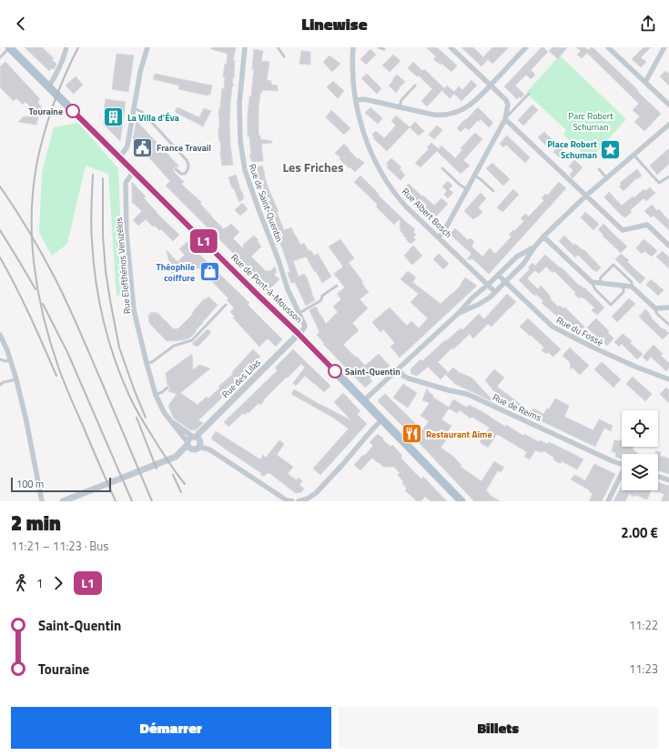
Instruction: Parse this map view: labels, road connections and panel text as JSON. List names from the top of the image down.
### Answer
{
  "streets": {
    "main road": ["Rue de Pont-à-Mousson"],
    "street": [
      "Rue de Saint-Quentin",
      "Rue Albert Bosch",
      "Rue Elefthérios Venizélos",
      "Rue du Fossé",
      "Rue des Lilas",
      "Rue de Reims"
    ]
  },
  "crossings": [
    ["Rue de Saint-Quentin", "Rue de Pont-à-Mousson"],
    ["Rue de Saint-Quentin", "Rue des Lilas"],
    ["Rue Elefthérios Venizélos", "Rue de Pont-à-Mousson"],
    ["Rue Elefthérios Venizélos", "Rue des Lilas"],
    ["Rue de Pont-à-Mousson", "Rue des Lilas"]
  ],
  "districts": ["Les Friches"],
  "parks": ["Parc Robert Schuman"],
  "places": {
    "other": ["Touraine", "Saint-Quentin"],
    "building": ["La Villa d'Éva"],
    "public building": ["France Travail"],
    "place": ["Place Robert Schuman"],
    "shop": ["Théophile coiffure"],
    "restaurant": ["Restaurant Aime"]
  },
  "lines": ["bus line L1"],
  "scale_bar": "100 m",
  "page": {
    "header": "Linewise",
    "on_map": "L1",
    "scale": "100 m",
    "heading": ["2 min", "11:21 – 11:23 · Bus", "2.00 €"],
    "legs": ["1", "L1"],
    "list": [
      {
        "name": "Saint-Quentin",
        "value": "11:22"
      },
      {
        "name": "Touraine",
        "value": "11:23"
      }
    ],
    "buttons": ["Démarrer", "Billets"]
  }
}
